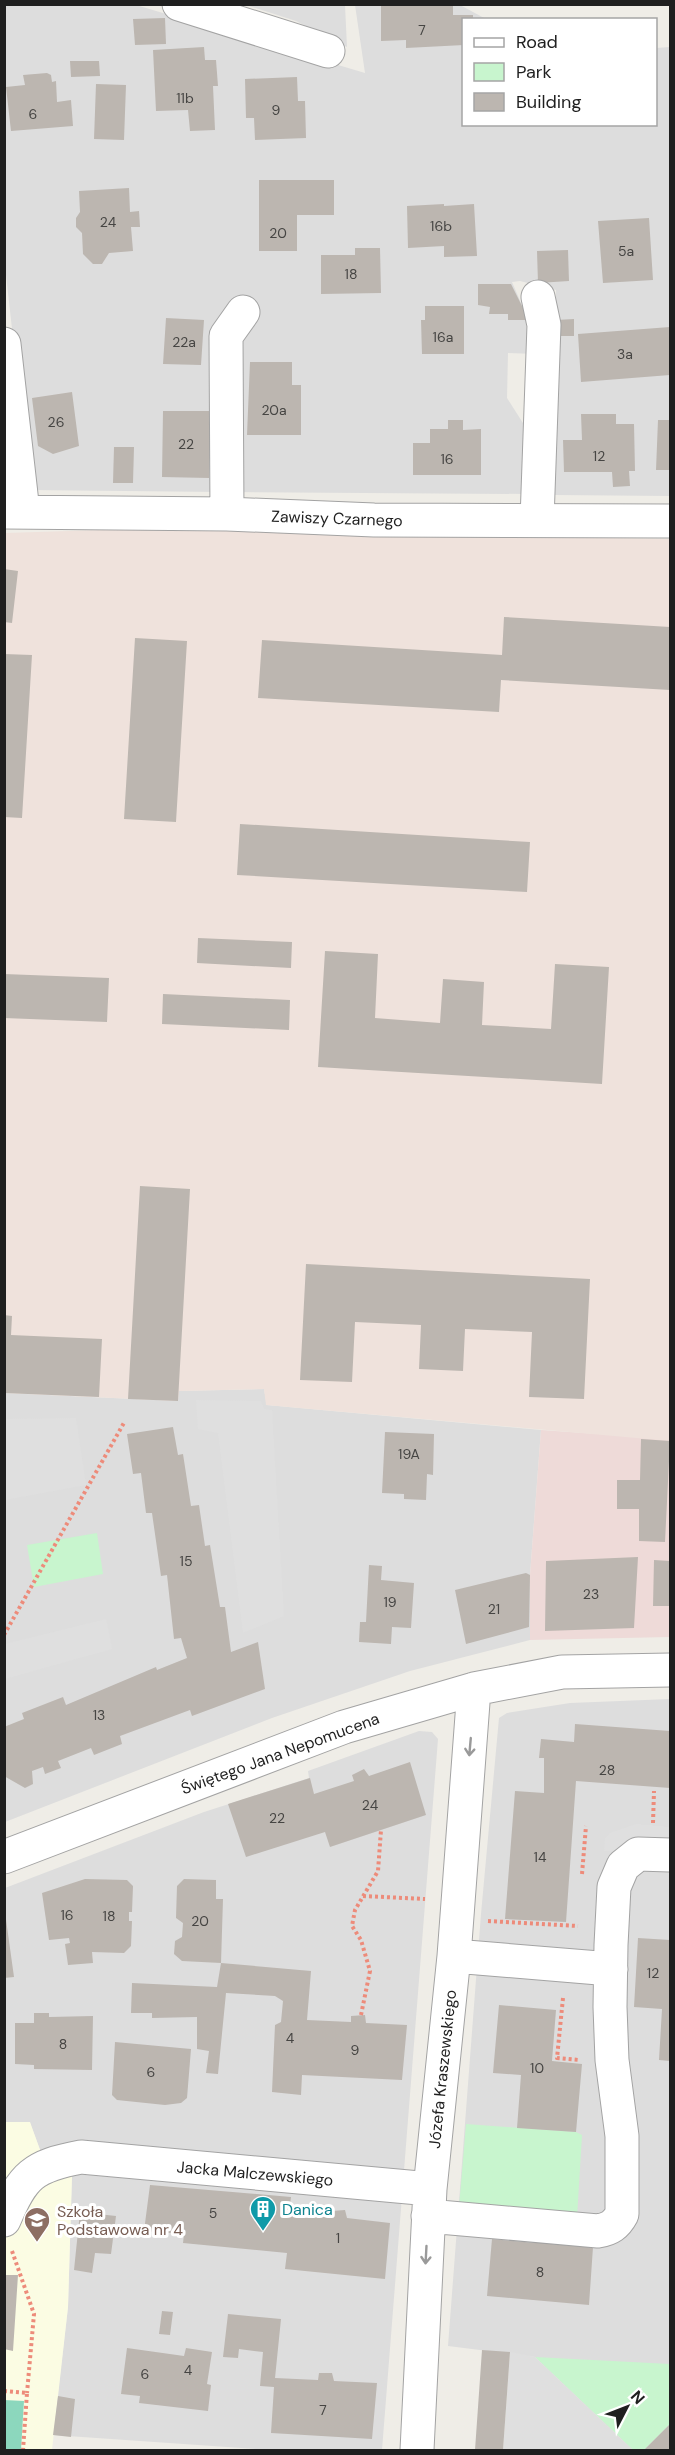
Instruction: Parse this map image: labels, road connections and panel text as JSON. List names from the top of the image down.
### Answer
{
  "streets": {
    "street": [
      "Zawiszy Czarnego",
      "Świętego Jana Nepomucena",
      "Józefa Kraszewskiego",
      "Jacka Malczewskiego"
    ]
  },
  "crossings": [
    ["Świętego Jana Nepomucena", "Józefa Kraszewskiego"],
    ["Józefa Kraszewskiego", "Jacka Malczewskiego"]
  ],
  "one_way": ["Józefa Kraszewskiego"],
  "places": {
    "building": ["Danica"],
    "school or university": ["Szkoła Podstawowa nr 4"]
  },
  "house_numbers": [
    "7",
    "11b",
    "9",
    "6",
    "24",
    "16b",
    "20",
    "5a",
    "18",
    "16a",
    "22a",
    "3a",
    "20a",
    "26",
    "22",
    "12",
    "16",
    "19A",
    "15",
    "23",
    "19",
    "21",
    "13",
    "28",
    "24",
    "22",
    "14",
    "16",
    "18",
    "20",
    "12",
    "4",
    "8",
    "9",
    "10",
    "6",
    "5",
    "1",
    "8",
    "4",
    "6",
    "7"
  ],
  "legend": ["Road", "Park", "Building"],
  "north": "top right"
}
